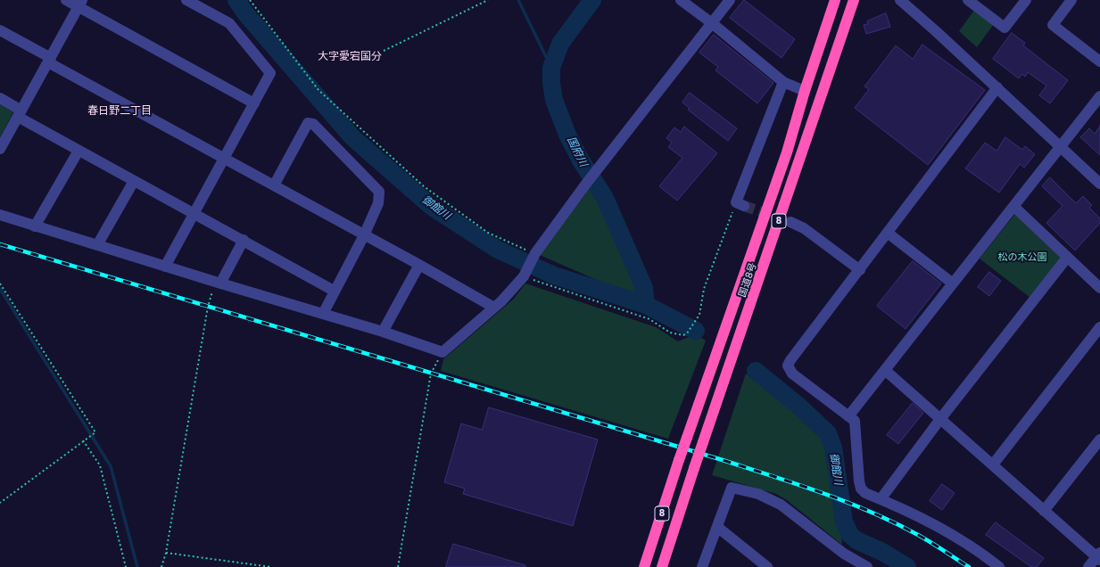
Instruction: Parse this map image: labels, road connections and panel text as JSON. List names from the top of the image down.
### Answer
{
  "streets": {
    "highway": ["8", "国道8号"]
  },
  "districts": ["大字愛宕国分", "春日野二丁目"],
  "water": ["国府川", "御館川"],
  "parks": ["松の木公園"]
}
